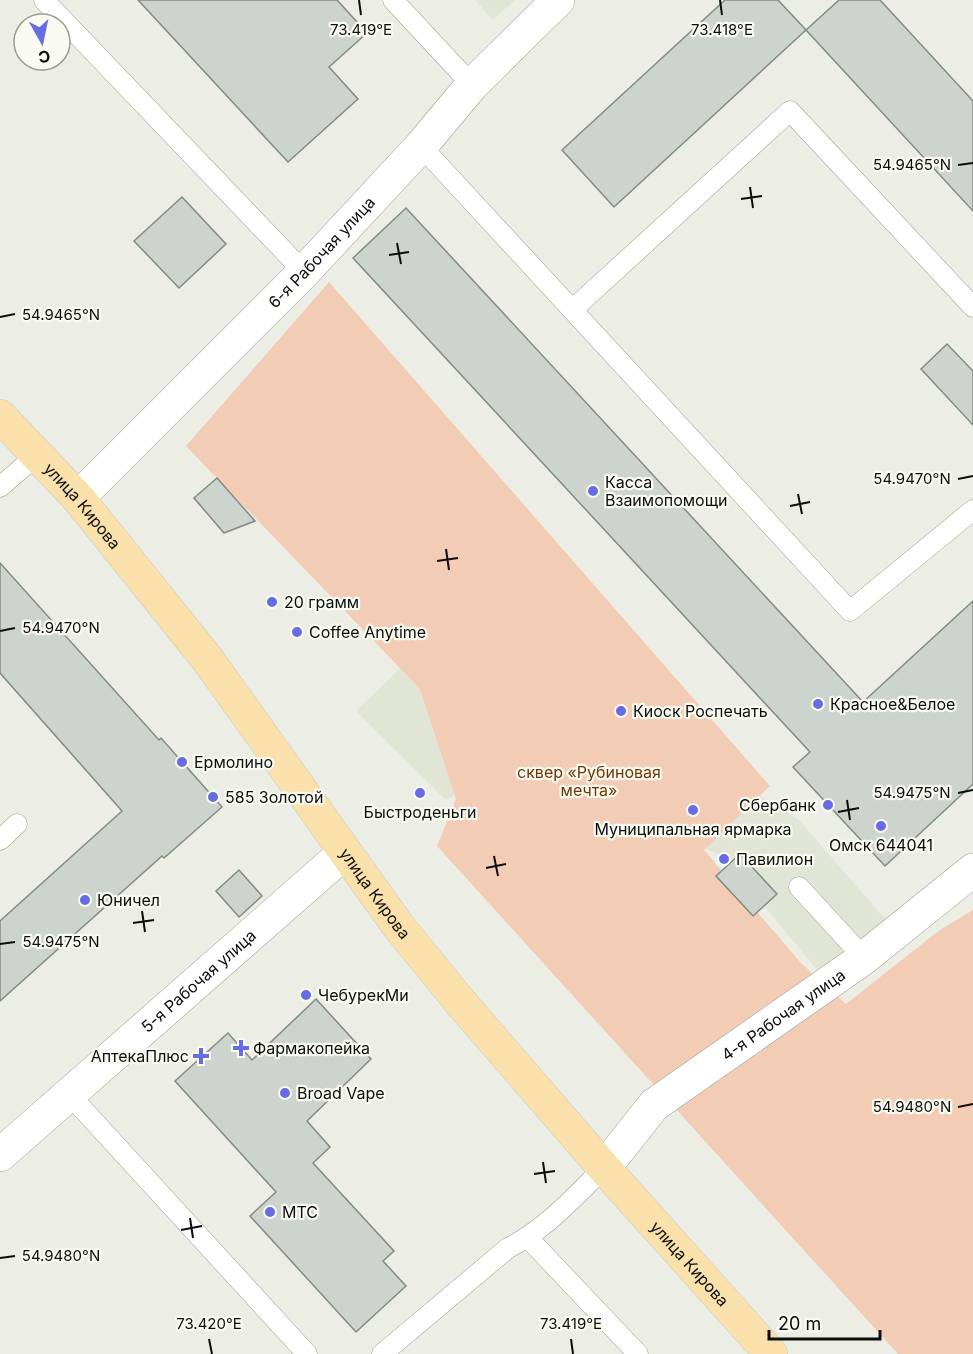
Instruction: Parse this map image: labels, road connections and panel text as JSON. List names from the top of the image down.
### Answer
{
  "streets": {
    "main road": ["улица Кирова"],
    "street": ["6-я Рабочая улица", "5-я Рабочая улица", "4-я Рабочая улица"]
  },
  "crossings": [
    ["6-я Рабочая улица", "улица Кирова"],
    ["улица Кирова", "5-я Рабочая улица"],
    ["улица Кирова", "4-я Рабочая улица"]
  ],
  "parks": ["сквер «Рубиновая мечта»"],
  "places": {
    "other": [
      "Касса Взаимопомощи",
      "20 грамм",
      "Coffee Anytime",
      "Красное&Белое",
      "Киоск Роспечать",
      "Ермолино",
      "Быстроденьги",
      "585 Золотой",
      "Сбербанк",
      "Муниципальная ярмарка",
      "Омск 644041",
      "Павилион",
      "Юничел",
      "ЧебурекМи",
      "Broad Vape",
      "МТС"
    ],
    "health": ["Фармакопейка", "АптекаПлюс"]
  },
  "scale_bar": "20 m",
  "north": "bottom",
  "coordinates": [
    "73.419°E",
    "73.418°E",
    "54.9465°N",
    "54.9470°N",
    "54.9475°N",
    "54.9480°N",
    "73.420°E"
  ]
}
